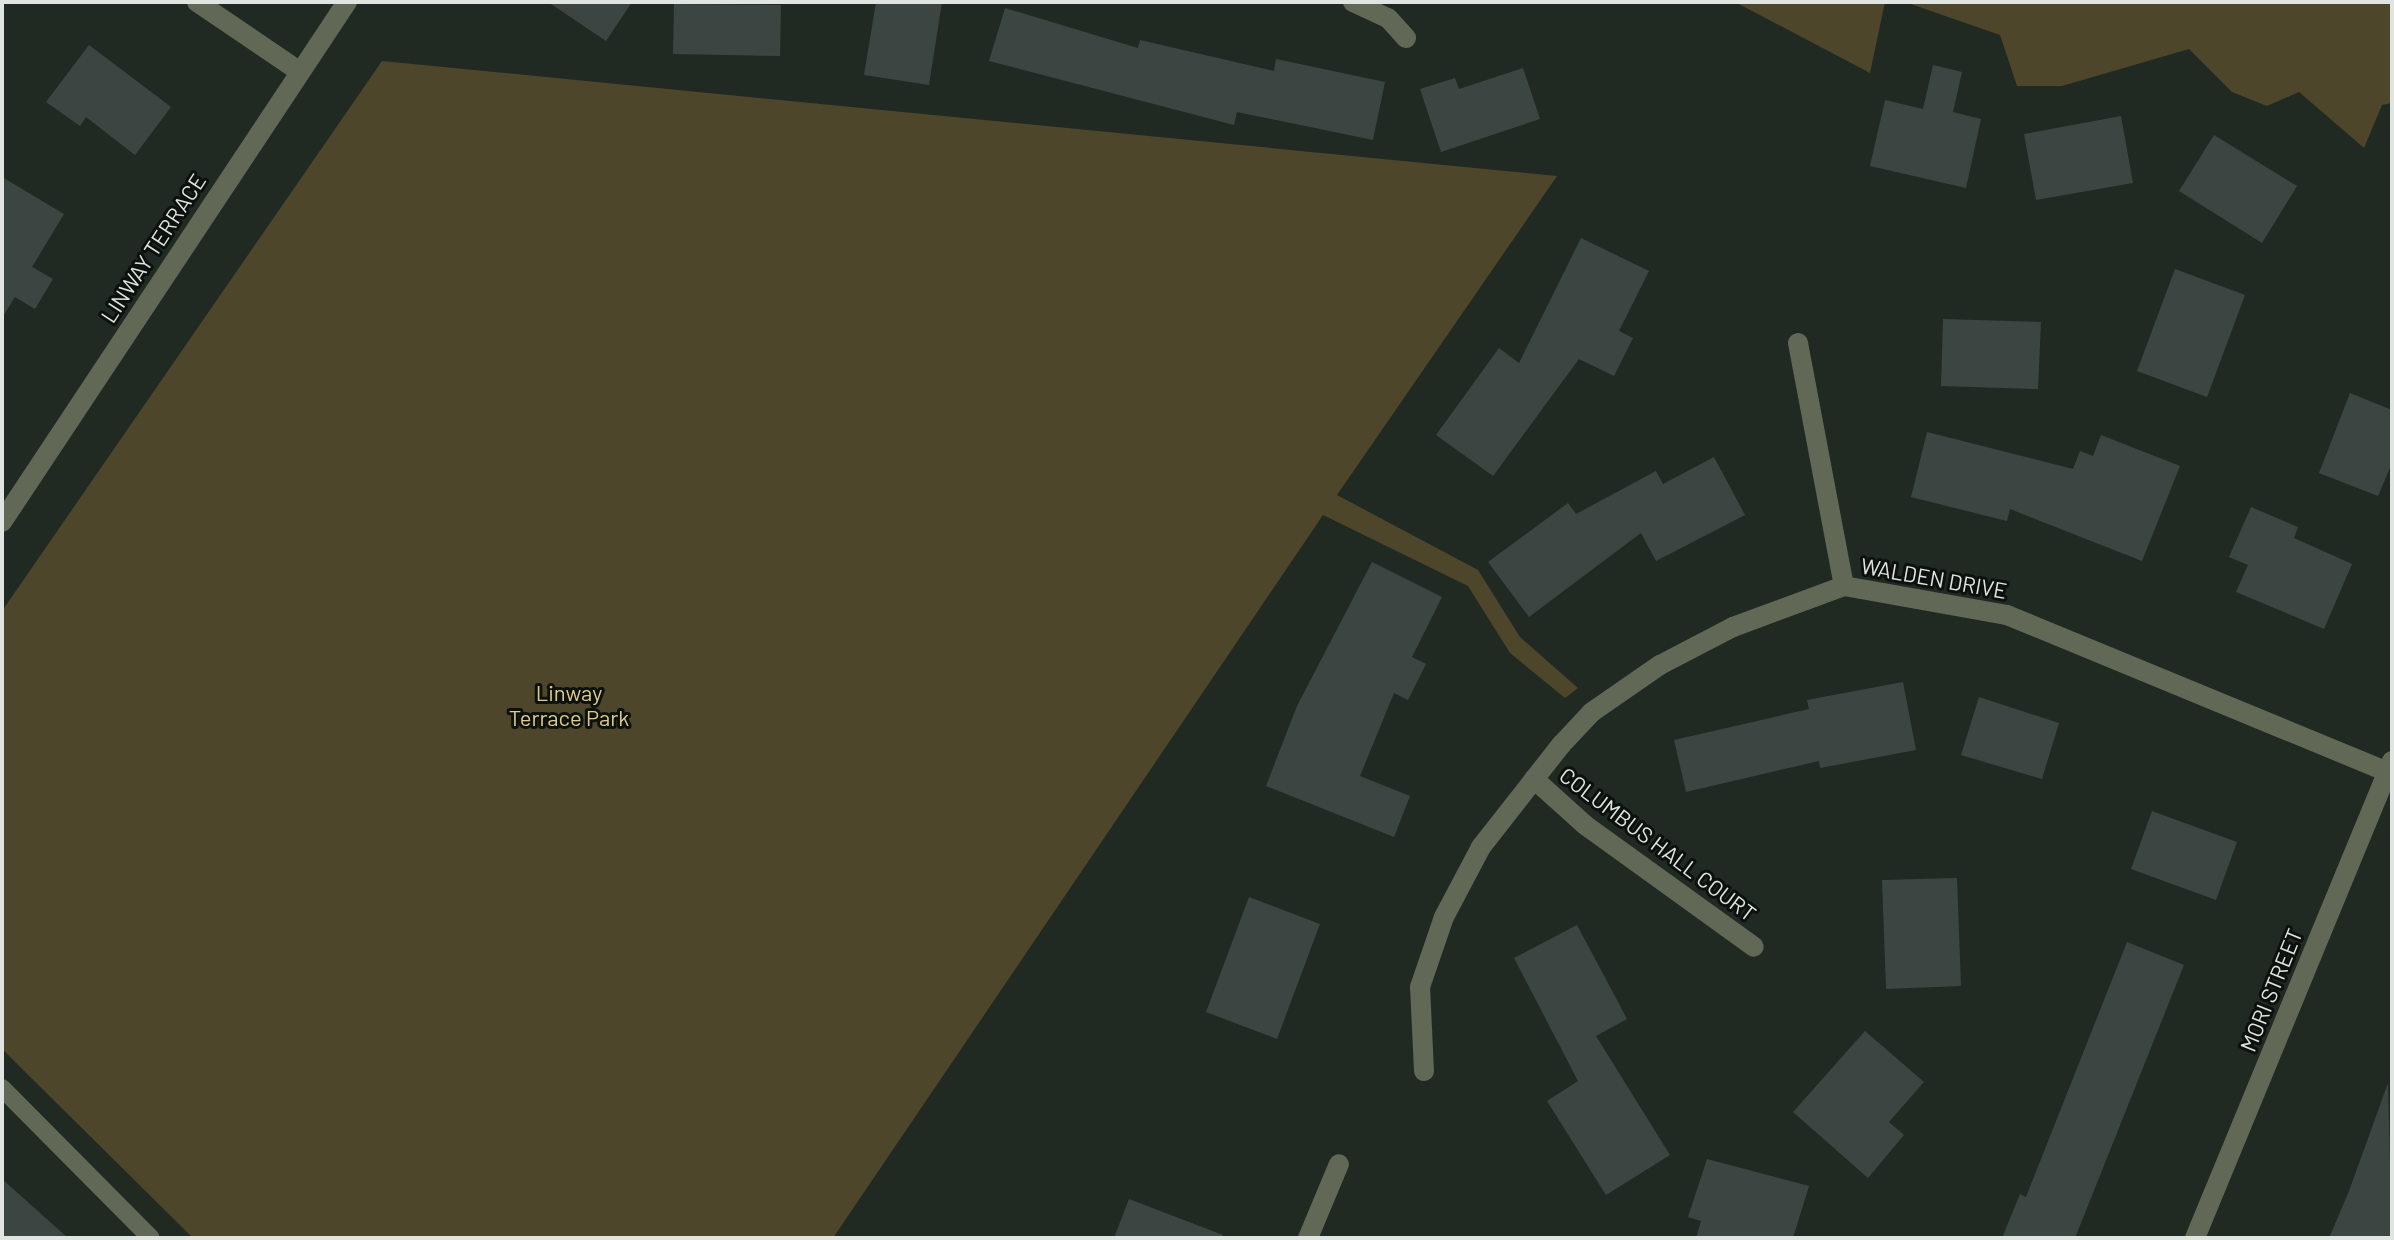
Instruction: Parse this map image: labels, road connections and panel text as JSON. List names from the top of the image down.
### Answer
{
  "streets": {
    "street": [
      "LINWAY TERRACE",
      "WALDEN DRIVE",
      "COLUMBUS HALL COURT",
      "MORI STREET"
    ]
  },
  "crossings": [
    ["WALDEN DRIVE", "COLUMBUS HALL COURT"],
    ["WALDEN DRIVE", "MORI STREET"]
  ],
  "parks": ["Linway Terrace Park"]
}
